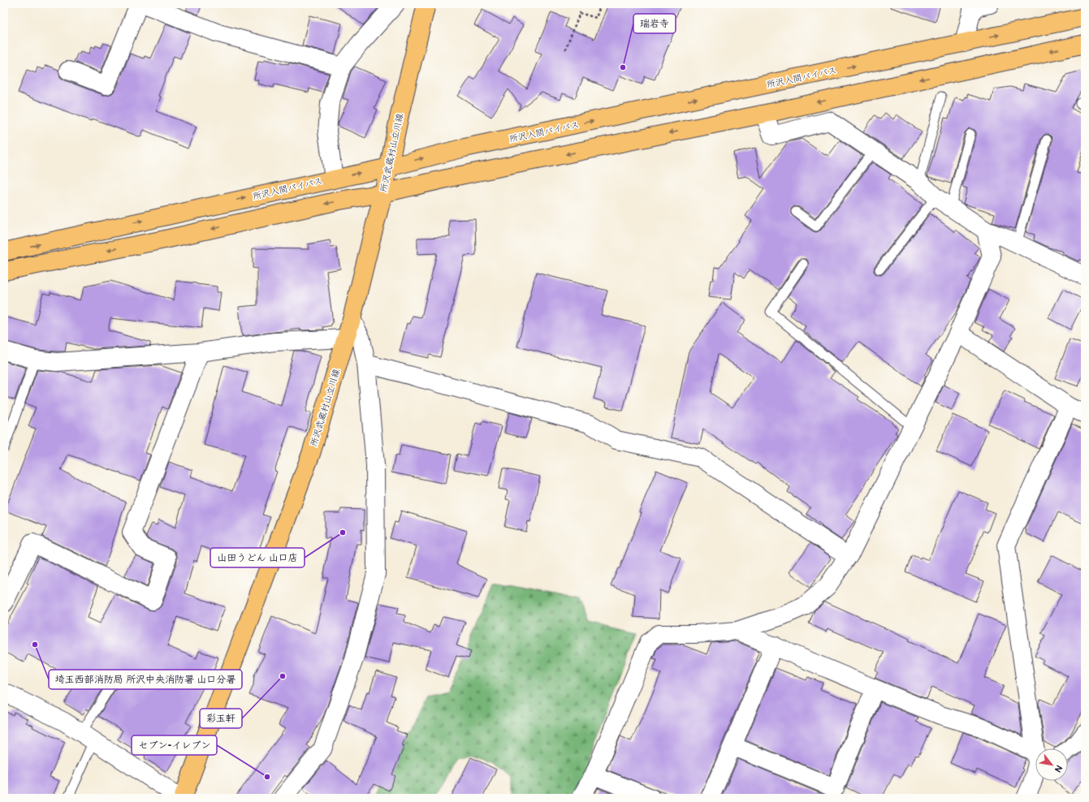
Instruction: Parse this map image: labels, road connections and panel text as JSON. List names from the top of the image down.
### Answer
{
  "streets": {
    "main road": ["所沢入間バイパス", "所沢武蔵村山立川線"]
  },
  "crossings": [
    ["所沢入間バイパス", "所沢武蔵村山立川線"]
  ],
  "places": [
    "瑞岩寺",
    "山田うどん 山口店",
    "埼玉西部消防局 所沢中央消防署 山口分署",
    "彩玉軒",
    "セブン-イレブン"
  ],
  "north": "bottom right"
}
